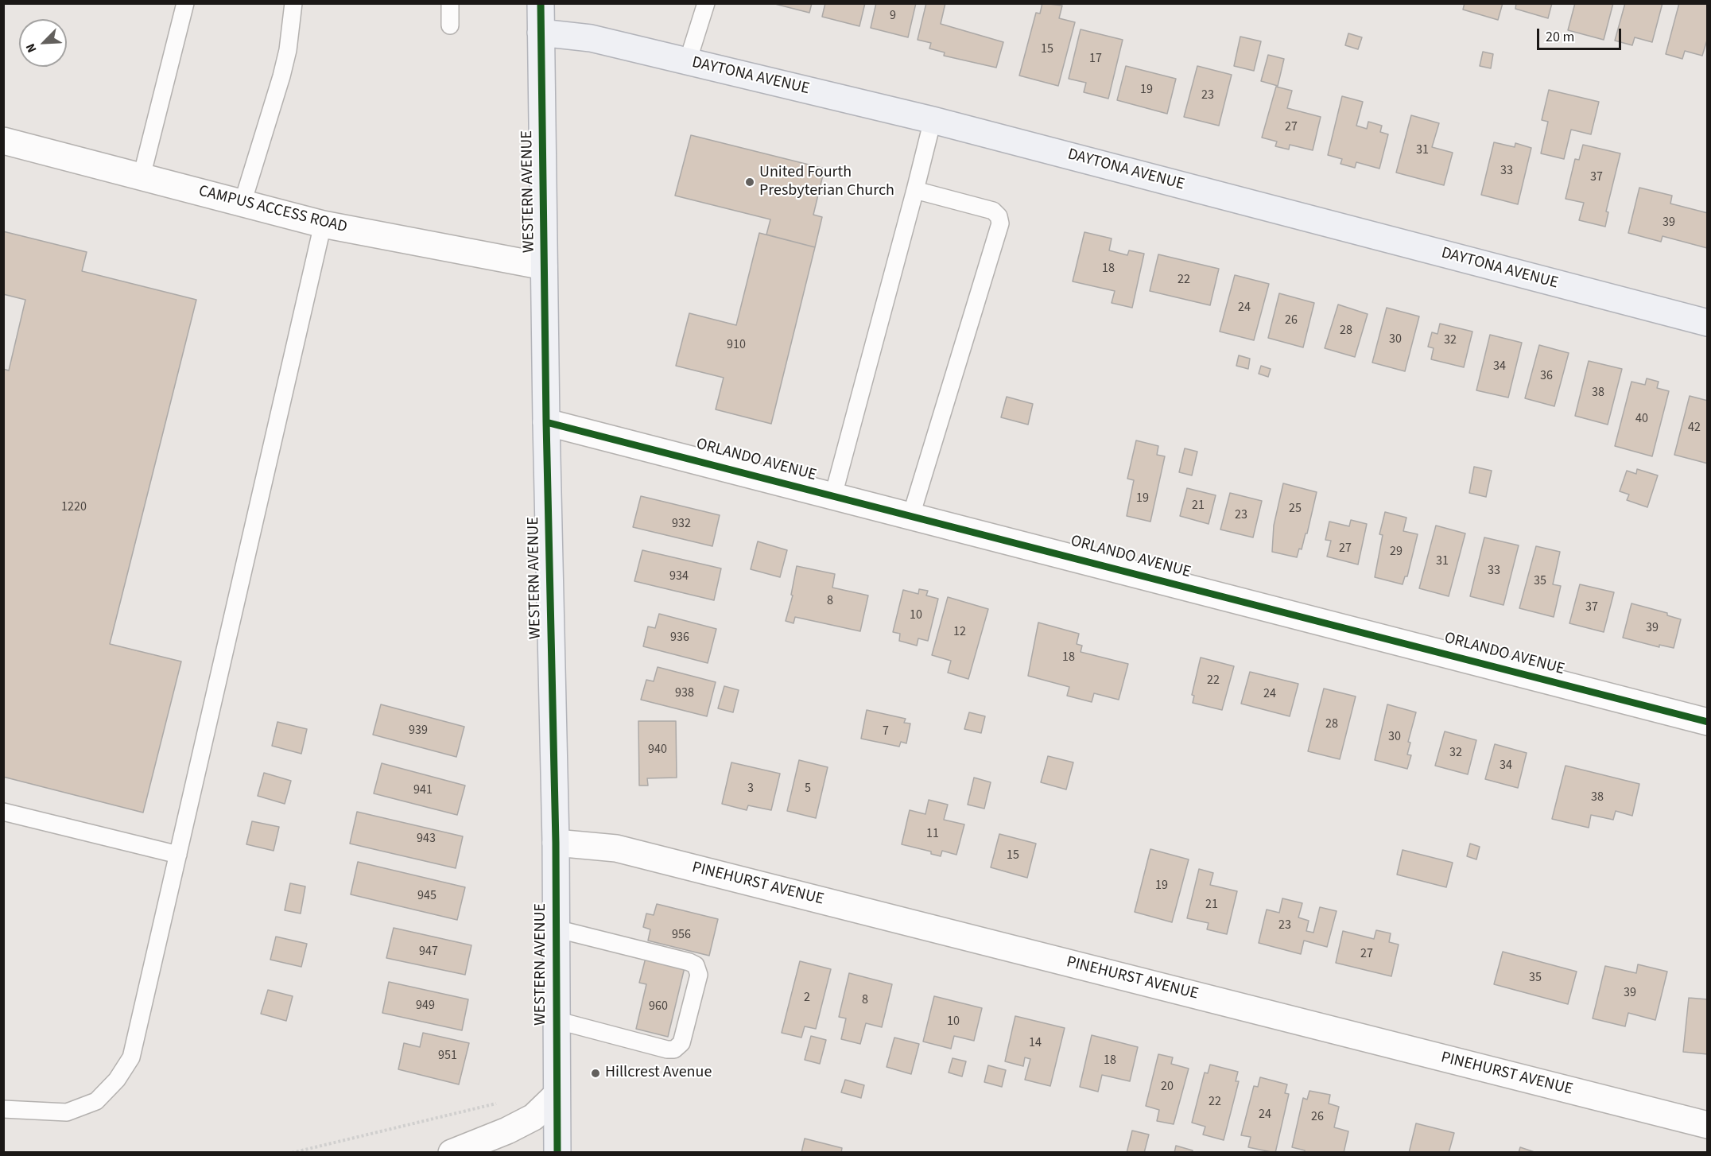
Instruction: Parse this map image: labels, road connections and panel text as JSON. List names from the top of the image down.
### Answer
{
  "streets": {
    "main road": ["DAYTONA AVENUE", "WESTERN AVENUE"],
    "street": ["CAMPUS ACCESS ROAD", "ORLANDO AVENUE", "PINEHURST AVENUE"]
  },
  "crossings": [
    ["DAYTONA AVENUE", "WESTERN AVENUE"],
    ["WESTERN AVENUE", "CAMPUS ACCESS ROAD"],
    ["WESTERN AVENUE", "ORLANDO AVENUE"],
    ["WESTERN AVENUE", "PINEHURST AVENUE"]
  ],
  "places": ["United Fourth Presbyterian Church", "Hillcrest Avenue"],
  "house_numbers": [
    "9",
    "15",
    "17",
    "19",
    "23",
    "27",
    "31",
    "33",
    "37",
    "39",
    "18",
    "22",
    "24",
    "26",
    "28",
    "30",
    "32",
    "910",
    "34",
    "36",
    "38",
    "40",
    "42",
    "19",
    "21",
    "1220",
    "25",
    "23",
    "932",
    "27",
    "29",
    "31",
    "33",
    "934",
    "35",
    "8",
    "37",
    "10",
    "39",
    "12",
    "936",
    "18",
    "22",
    "938",
    "24",
    "28",
    "939",
    "7",
    "30",
    "940",
    "32",
    "34",
    "3",
    "5",
    "941",
    "38",
    "11",
    "943",
    "15",
    "19",
    "945",
    "21",
    "23",
    "956",
    "947",
    "27",
    "35",
    "39",
    "2",
    "8",
    "949",
    "960",
    "10",
    "14",
    "951",
    "18",
    "20",
    "22",
    "24",
    "26"
  ],
  "scale_bar": "20 m",
  "north": "bottom left"
}
